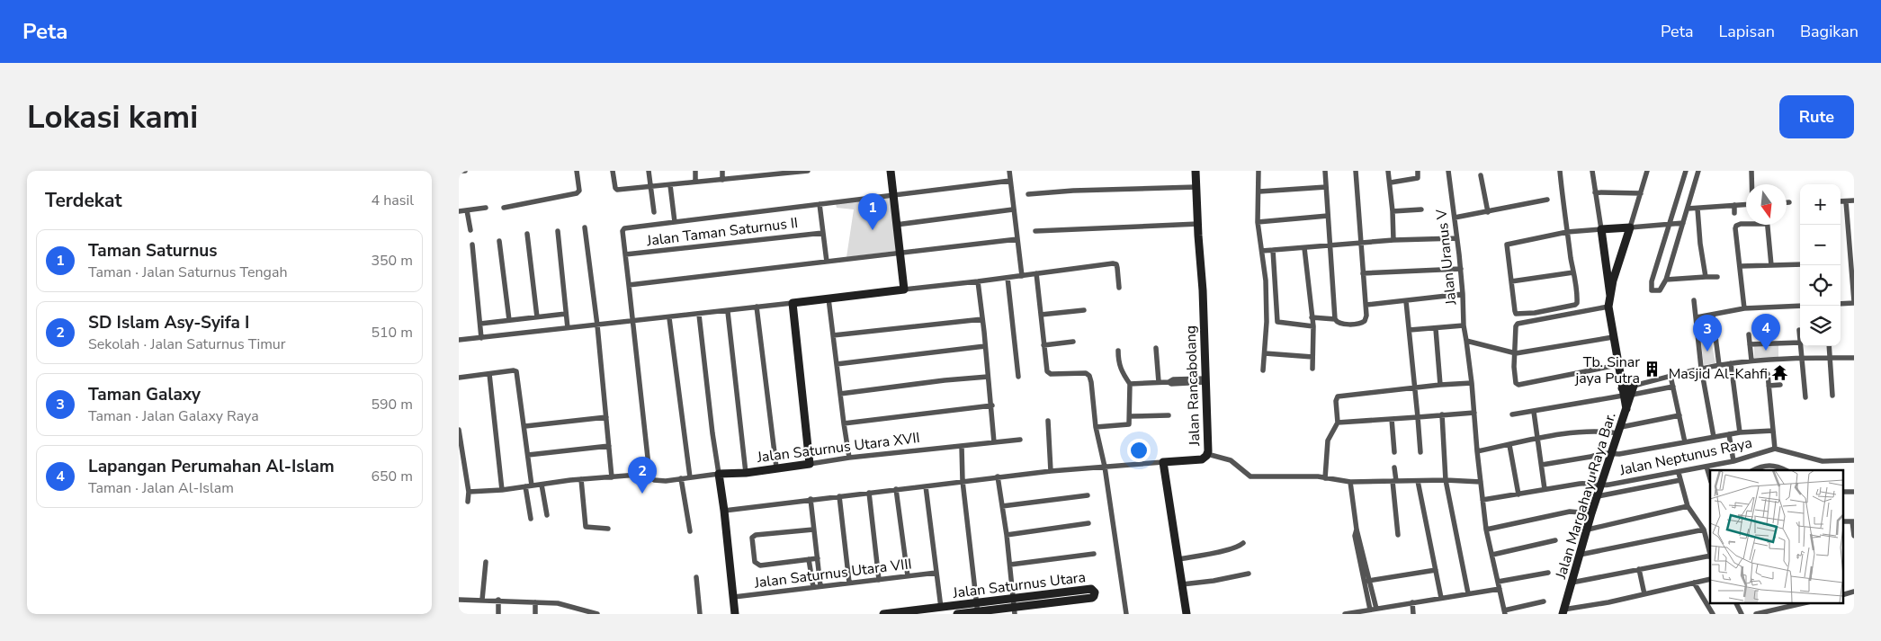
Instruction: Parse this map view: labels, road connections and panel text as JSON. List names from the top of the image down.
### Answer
{
  "streets": {
    "street": [
      "Jalan Taman Saturnus II",
      "Jalan Uranus V",
      "Jalan Rancabolang",
      "Jalan Saturnus Utara XVII",
      "Jalan Neptunus Raya",
      "Jalan Margahayu Raya Bar.",
      "Jalan Saturnus Utara VIII",
      "Jalan Saturnus Utara"
    ]
  },
  "crossings": [
    ["Jalan Neptunus Raya", "Jalan Margahayu Raya Bar."]
  ],
  "places": {
    "building": ["Tb. Sinar jaya Putra"],
    "temple": ["Masjid Al-Kahfi"]
  },
  "north": "bottom",
  "page": {
    "header": "Peta",
    "nav": ["Peta", "Lapisan", "Bagikan"],
    "buttons": "Rute",
    "title": "Lokasi kami",
    "heading": ["Terdekat", "4 hasil"],
    "map_buttons": ["+", "−"],
    "pins": [
      "1",
      "4",
      "3",
      "2"
    ],
    "list": [
      {
        "mark": "1",
        "name": "Taman Saturnus",
        "note": "Taman · Jalan Saturnus Tengah",
        "value": "350 m"
      },
      {
        "mark": "2",
        "name": "SD Islam Asy-Syifa I",
        "note": "Sekolah · Jalan Saturnus Timur",
        "value": "510 m"
      },
      {
        "mark": "3",
        "name": "Taman Galaxy",
        "note": "Taman · Jalan Galaxy Raya",
        "value": "590 m"
      },
      {
        "mark": "4",
        "name": "Lapangan Perumahan Al-Islam",
        "note": "Taman · Jalan Al-Islam",
        "value": "650 m"
      }
    ]
  }
}
